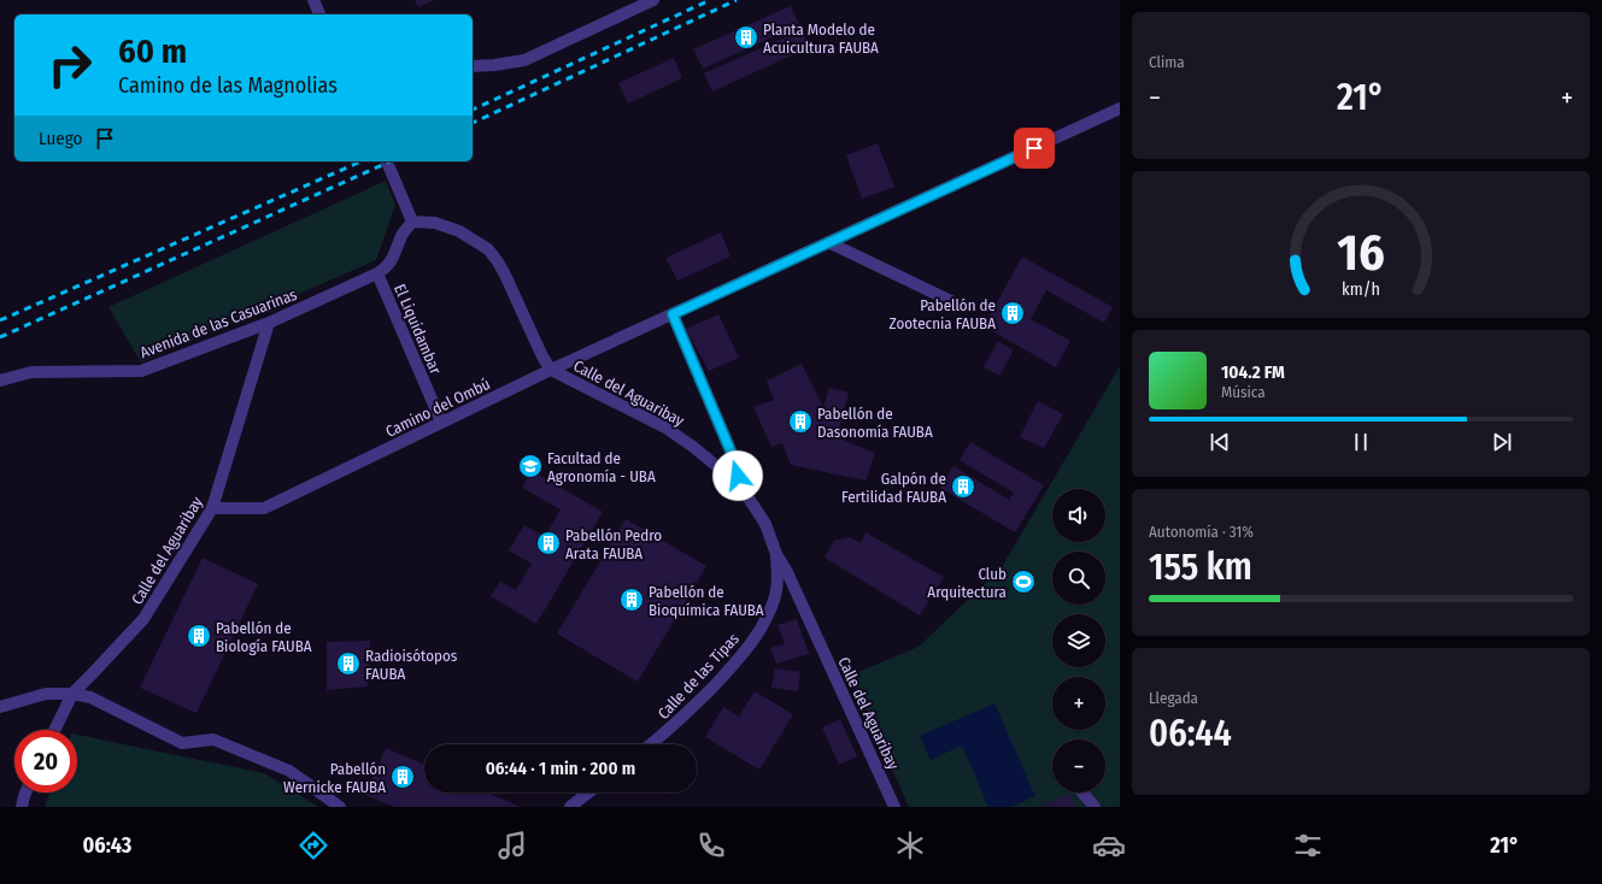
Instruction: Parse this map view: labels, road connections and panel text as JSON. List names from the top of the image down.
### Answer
{
  "streets": {
    "lane": [
      "Avenida de las Casuarinas",
      "El Liquidambar",
      "Calle del Aguaribay",
      "Camino del Ombú",
      "Calle de las Tipas"
    ]
  },
  "crossings": [
    ["Avenida de las Casuarinas", "El Liquidambar"],
    ["Avenida de las Casuarinas", "Calle del Aguaribay"],
    ["El Liquidambar", "Camino del Ombú"],
    ["Calle del Aguaribay", "Camino del Ombú"],
    ["Calle del Aguaribay", "Calle de las Tipas"]
  ],
  "places": {
    "building": [
      "Planta Modelo de Acuicultura FAUBA",
      "Pabellón de Zootecnia FAUBA",
      "Pabellón de Dasonomía FAUBA",
      "Galpón de Fertilidad FAUBA",
      "Pabellón Pedro Arata FAUBA",
      "Pabellón de Bioquímica FAUBA",
      "Pabellón de Biología FAUBA",
      "Radioisótopos FAUBA",
      "Pabellón Wernicke FAUBA"
    ],
    "school or university": ["Facultad de Agronomía - UBA"],
    "sports": ["Club Arquitectura"]
  },
  "page": {
    "tile": [
      "Clima",
      ["Autonomía · 31%", "155 km"],
      ["Llegada", "06:44"]
    ],
    "turn": ["60 m", "Camino de las Magnolias"],
    "heat": ["−", "21°", "+"],
    "then": "Luego",
    "song": ["104.2 FM", "Música"],
    "map_buttons": ["+", "−"],
    "limit": "20",
    "trip": "06:44 · 1 min · 200 m",
    "tabs": ["06:43", "21°"],
    "gauge": ["16", "km/h"]
  }
}
